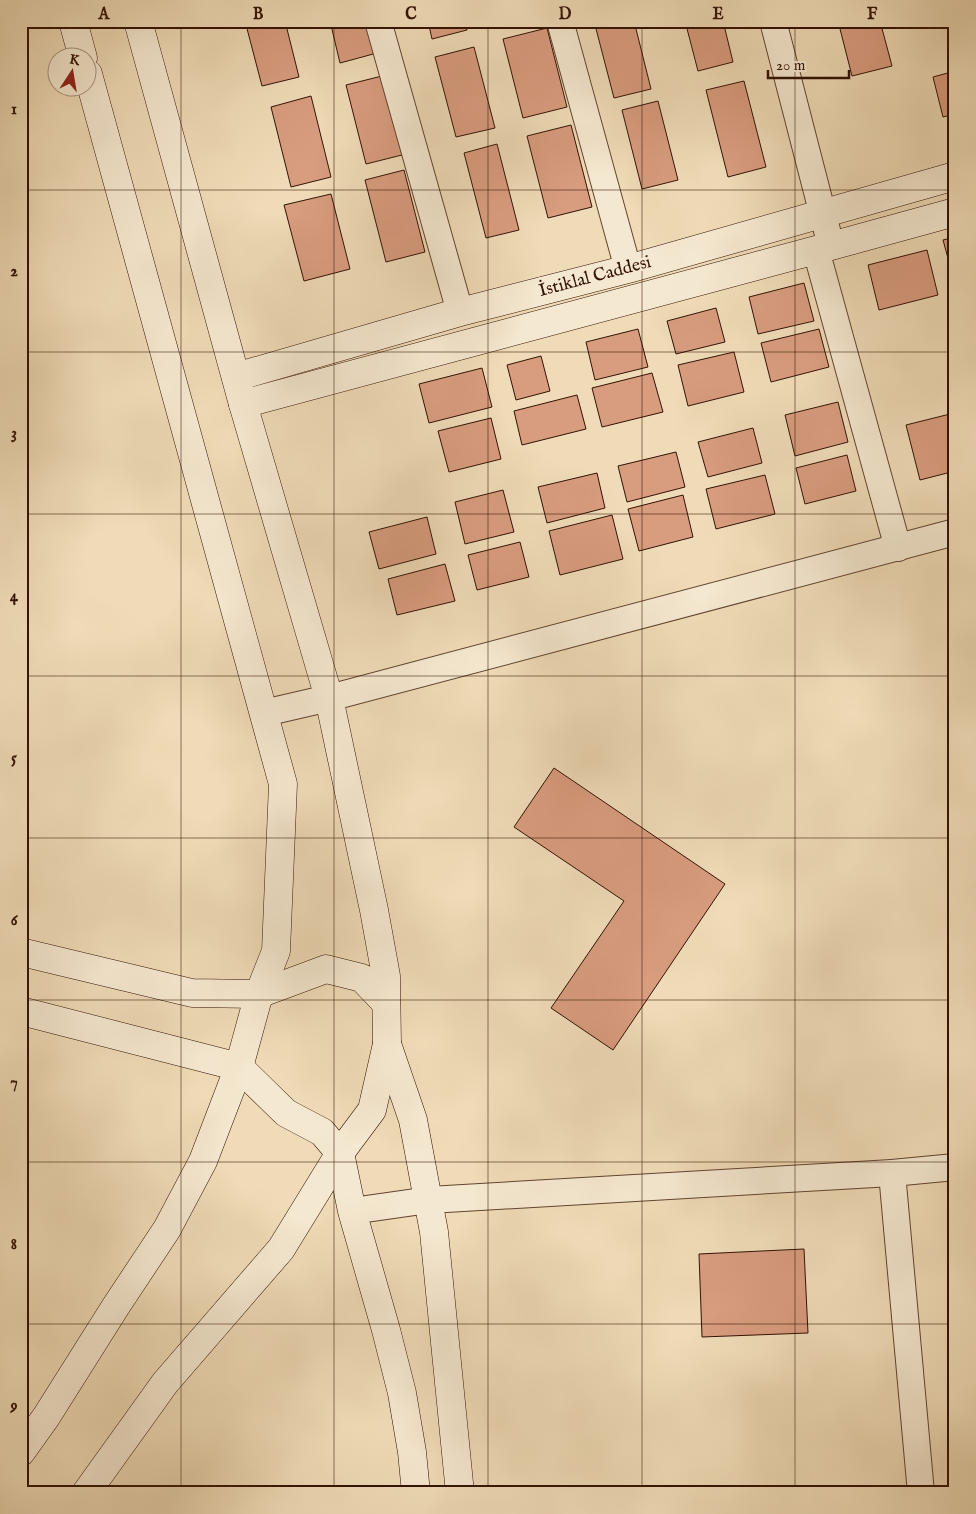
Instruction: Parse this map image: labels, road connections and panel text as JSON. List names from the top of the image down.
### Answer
{
  "streets": {
    "street": ["İstiklal Caddesi"]
  },
  "scale_bar": "20 m",
  "north": "top",
  "grid": {
    "columns": [
      "A",
      "B",
      "C",
      "D",
      "E",
      "F"
    ],
    "rows": [
      "1",
      "2",
      "3",
      "4",
      "5",
      "6",
      "7",
      "8",
      "9"
    ]
  }
}
